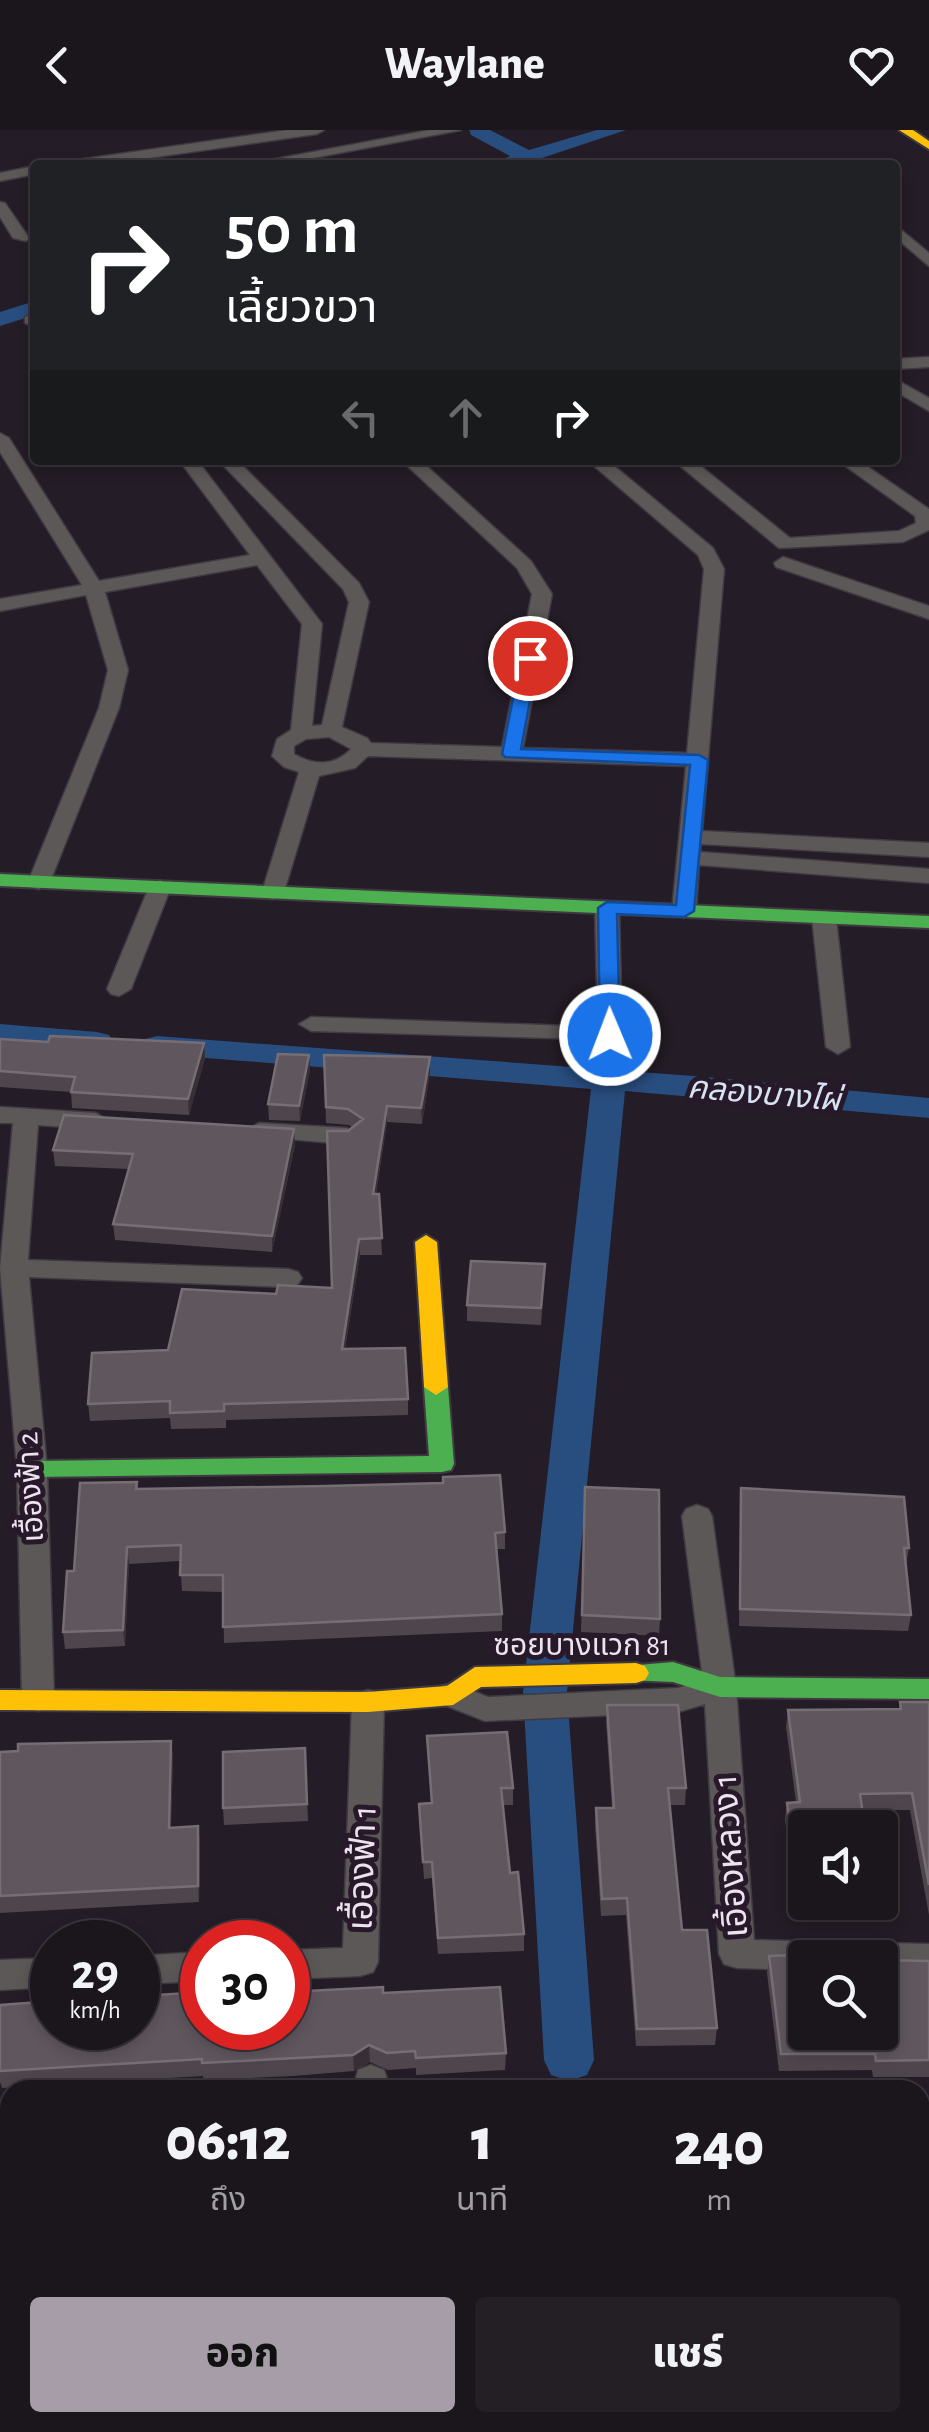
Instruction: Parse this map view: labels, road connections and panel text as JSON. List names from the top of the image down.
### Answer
{
  "streets": {
    "street": [
      "เอื้องฟ้า 2",
      "ซอยบางแวก 81",
      "เอิ้องหลวง 1",
      "เอื้องฟ้า 1"
    ]
  },
  "crossings": [
    ["เอื้องฟ้า 2", "ซอยบางแวก 81"],
    ["ซอยบางแวก 81", "เอื้องฟ้า 1"]
  ],
  "water": ["คลองบางไผ่"],
  "page": {
    "header": "Waylane",
    "turn": ["50 m", "เลี้ยวขวา"],
    "speed": "29 km/h",
    "limit": "30",
    "eta": [
      "06:12",
      "ถึง",
      "1",
      "นาที",
      "240",
      "m"
    ],
    "buttons": ["ออก", "แชร์"]
  }
}
